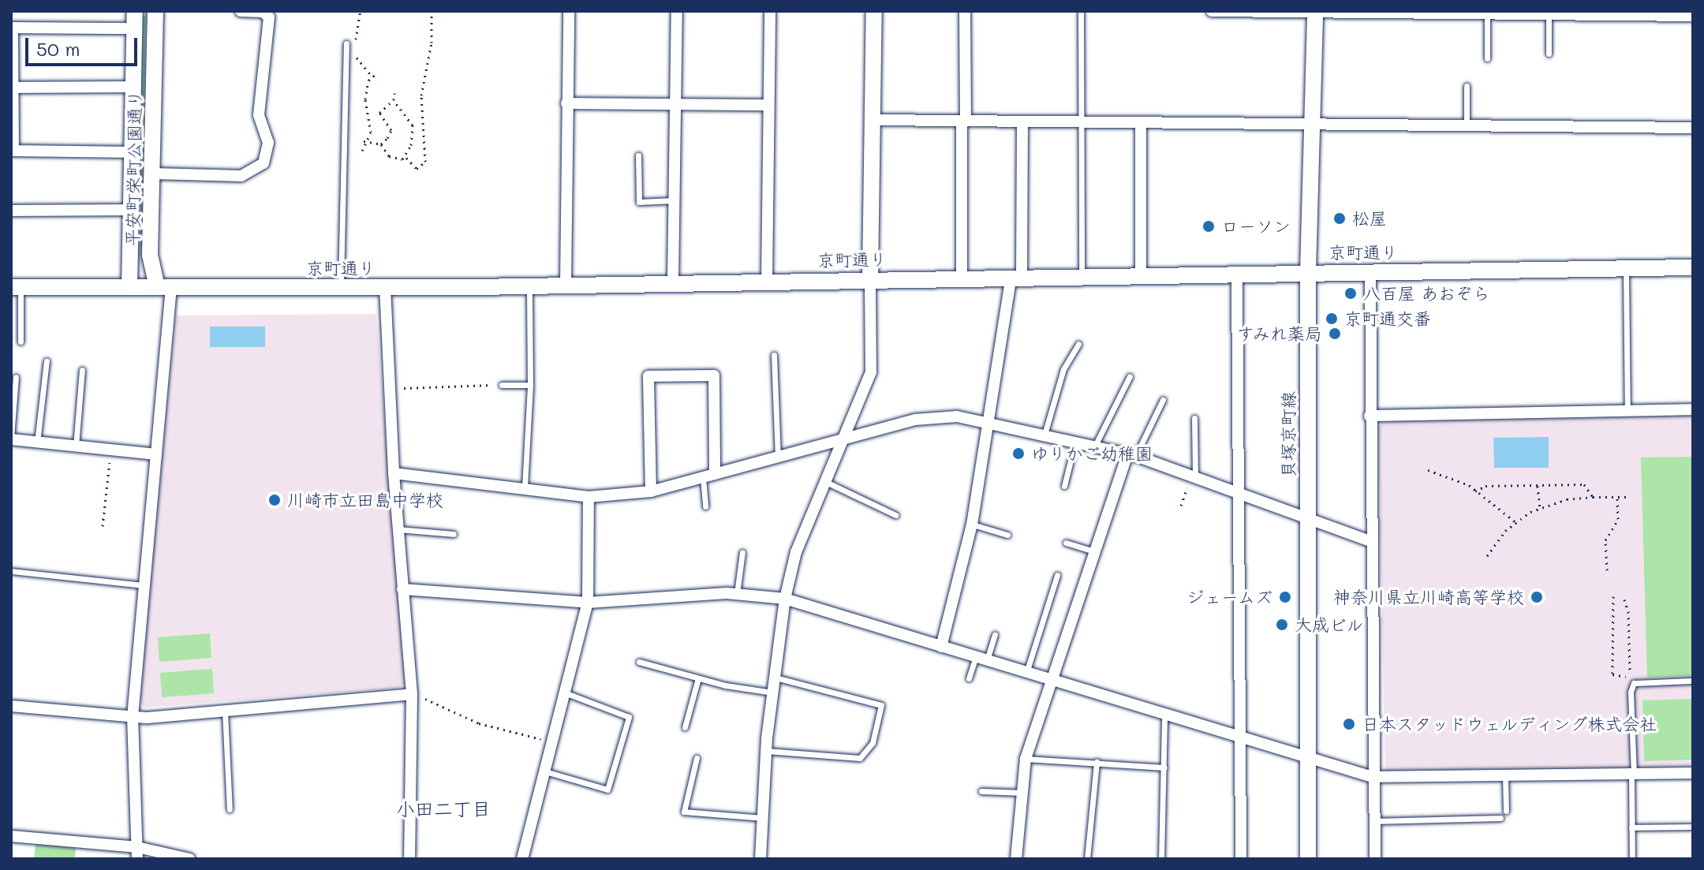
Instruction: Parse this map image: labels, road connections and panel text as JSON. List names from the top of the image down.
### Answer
{
  "streets": {
    "street": ["平安町栄町公園通り", "京町通り", "貝塚京町線"]
  },
  "crossings": [
    ["平安町栄町公園通り", "京町通り"],
    ["京町通り", "貝塚京町線"]
  ],
  "districts": ["小田二丁目"],
  "places": [
    "松屋",
    "ローソン",
    "八百屋 あおぞら",
    "京町通交番",
    "すみれ薬局",
    "ゆりかご幼稚園",
    "川崎市立田島中学校",
    "ジェームズ",
    "神奈川県立川崎高等学校",
    "大成ビル",
    "日本スタッドウェルディング株式会社"
  ],
  "scale_bar": "50 m"
}
